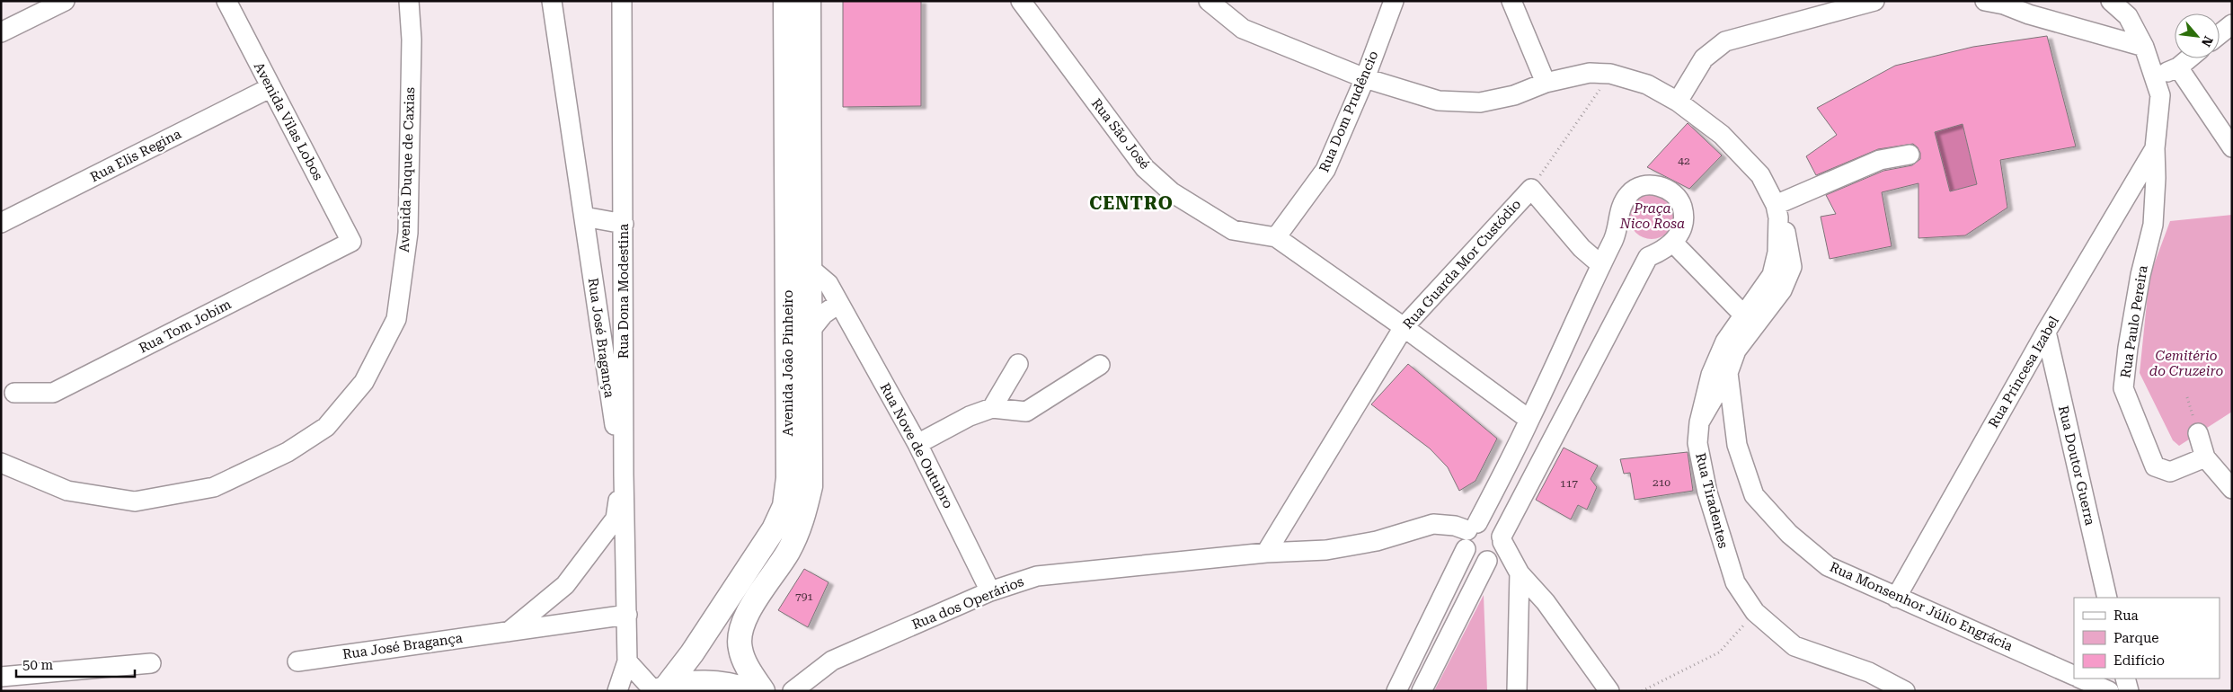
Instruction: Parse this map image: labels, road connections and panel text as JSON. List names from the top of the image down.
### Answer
{
  "streets": {
    "main road": ["Avenida João Pinheiro"],
    "street": [
      "Rua Dom Prudêncio",
      "Avenida Vilas Lobos",
      "Rua São José",
      "Rua Elis Regina",
      "Avenida Duque de Caxias",
      "Rua Guarda Mor Custódio",
      "Rua Dona Modestina",
      "Rua Paulo Pereira",
      "Rua Tom Jobim",
      "Rua José Bragança",
      "Rua Princesa Izabel",
      "Rua Nove de Outubro",
      "Rua Doutor Guerra",
      "Rua Tiradentes",
      "Rua dos Operários",
      "Rua Monsenhor Júlio Engrácia"
    ]
  },
  "crossings": [
    ["Rua Dom Prudêncio", "Rua São José"],
    ["Avenida Vilas Lobos", "Rua Elis Regina"],
    ["Avenida Vilas Lobos", "Rua Tom Jobim"],
    ["Rua Guarda Mor Custódio", "Rua dos Operários"],
    ["Rua Dona Modestina", "Rua José Bragança"],
    ["Rua Paulo Pereira", "Rua Princesa Izabel"],
    ["Avenida João Pinheiro", "Rua Nove de Outubro"],
    ["Rua Princesa Izabel", "Rua Doutor Guerra"],
    ["Rua Princesa Izabel", "Rua Monsenhor Júlio Engrácia"],
    ["Rua Nove de Outubro", "Rua dos Operários"],
    ["Rua Tiradentes", "Rua Monsenhor Júlio Engrácia"]
  ],
  "districts": ["CENTRO"],
  "parks": ["Praça Nico Rosa", "Cemitério do Cruzeiro"],
  "house_numbers": [
    "42",
    "210",
    "117",
    "791"
  ],
  "legend": ["Rua", "Parque", "Edifício"],
  "scale_bar": "50 m",
  "north": "bottom right"
}
